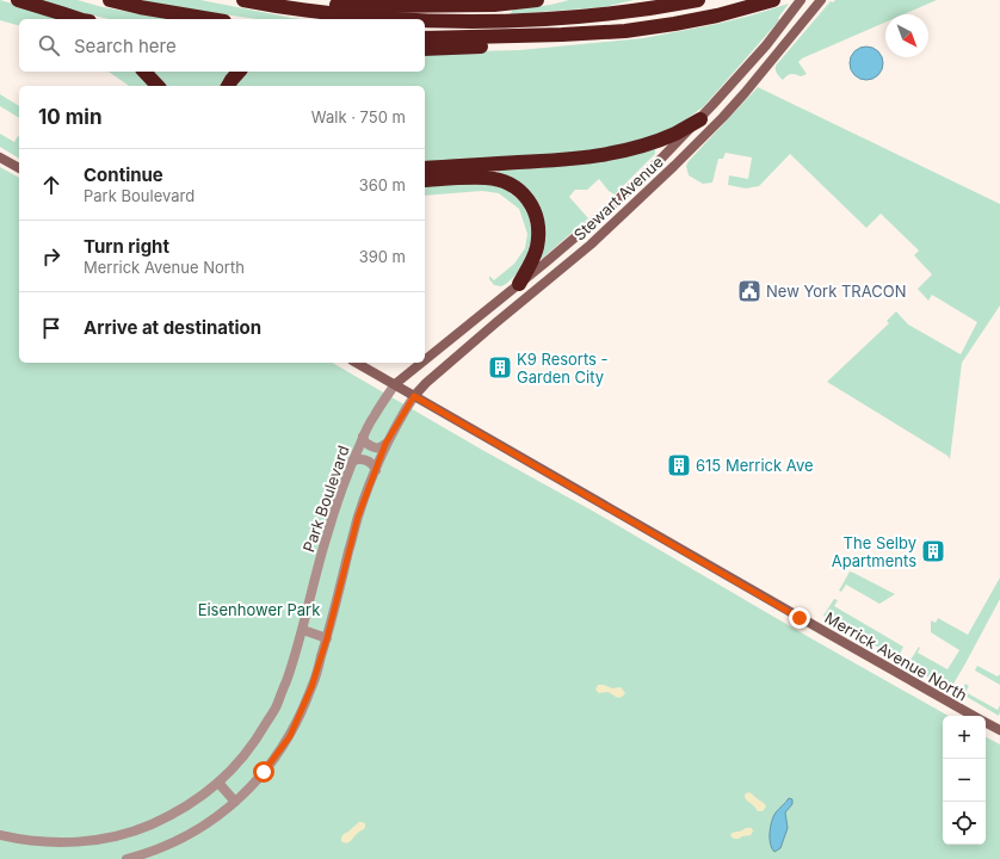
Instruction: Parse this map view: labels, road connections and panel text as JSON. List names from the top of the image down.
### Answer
{
  "streets": {
    "main road": ["Stewart Avenue", "Merrick Avenue North"],
    "street": ["Park Boulevard"]
  },
  "crossings": [
    ["Stewart Avenue", "Park Boulevard"],
    ["Stewart Avenue", "Merrick Avenue North"],
    ["Park Boulevard", "Merrick Avenue North"]
  ],
  "parks": ["Eisenhower Park"],
  "places": {
    "public building": ["New York TRACON"],
    "building": ["K9 Resorts - Garden City", "615 Merrick Ave", "The Selby Apartments"]
  },
  "north": "bottom right",
  "page": {
    "search": "Search here",
    "heading": ["10 min", "Walk · 750 m"],
    "list": [
      ["Continue", "Park Boulevard", "360 m"],
      ["Turn right", "Merrick Avenue North", "390 m"],
      "Arrive at destination"
    ],
    "map_buttons": ["+", "−"]
  }
}
